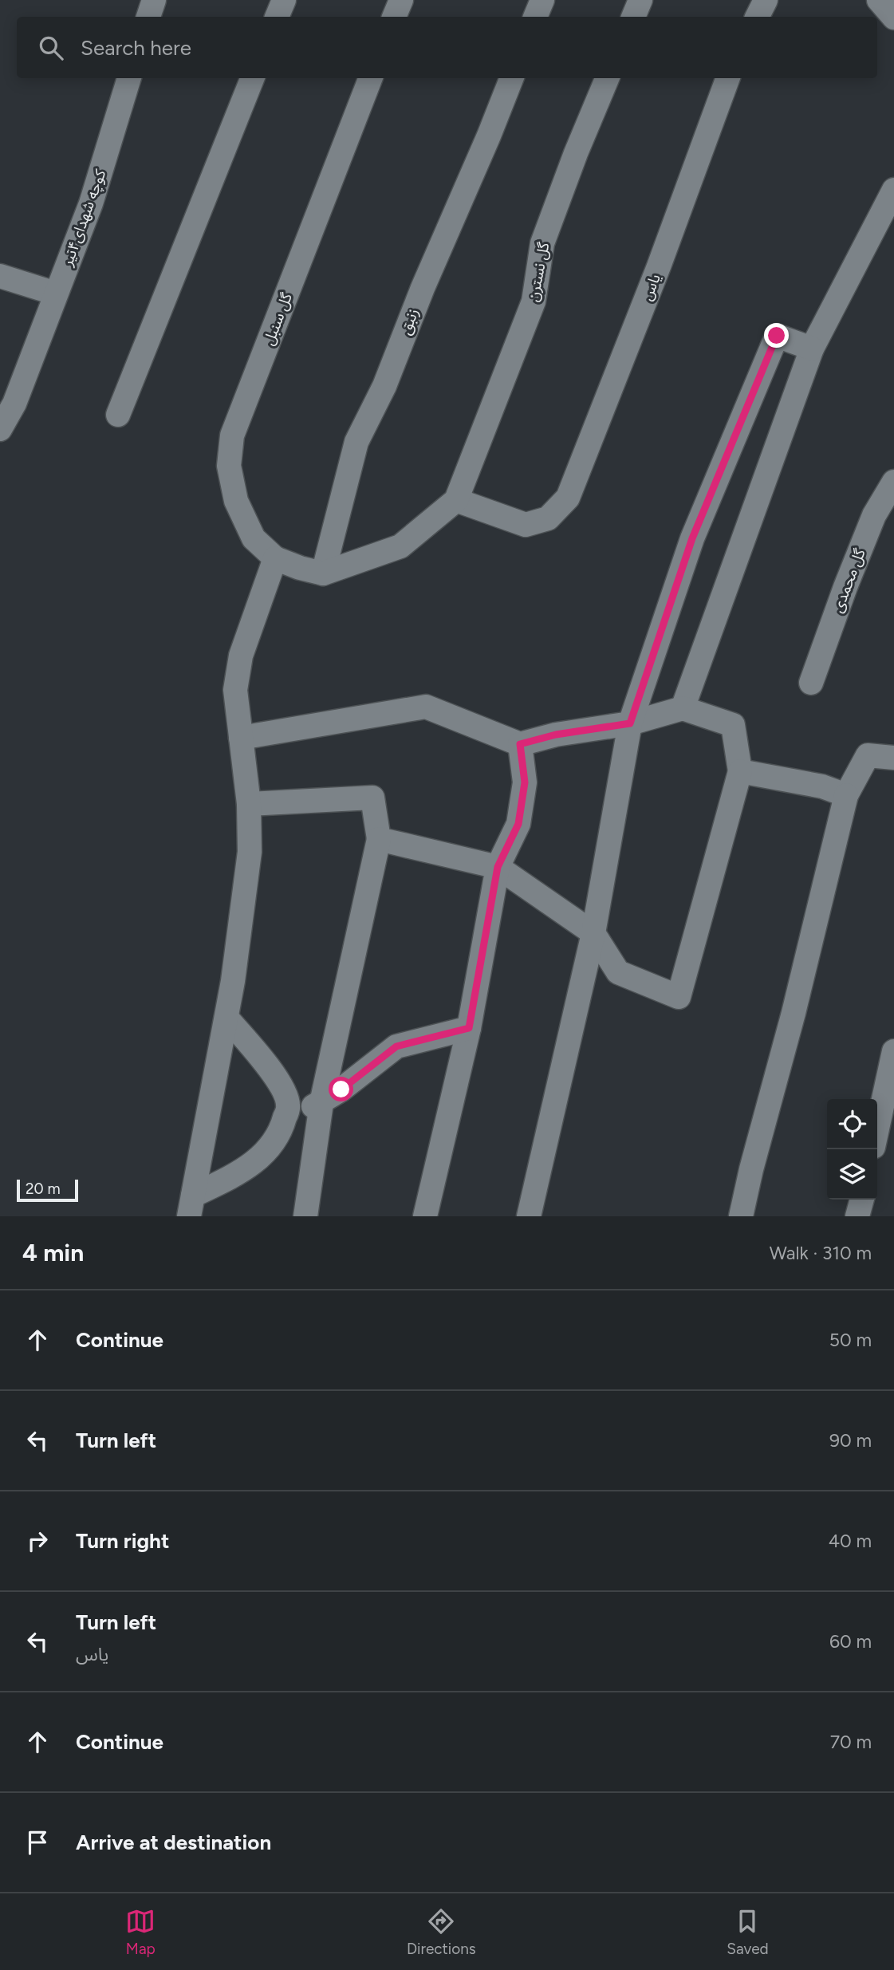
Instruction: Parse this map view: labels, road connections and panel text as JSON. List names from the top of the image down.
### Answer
{
  "streets": {
    "street": [
      "کوچه شهدای۴تیر",
      "گل نسترن",
      "یاس",
      "گل سنبل",
      "زنبق",
      "گل محمدی"
    ]
  },
  "crossings": [
    ["گل نسترن", "یاس"]
  ],
  "scale_bar": "20 m",
  "page": {
    "search": "Search here",
    "scale": "20 m",
    "heading": ["4 min", "Walk · 310 m"],
    "list": [
      ["Continue", "50 m"],
      ["Turn left", "90 m"],
      ["Turn right", "40 m"],
      ["Turn left", "یاس", "60 m"],
      ["Continue", "70 m"],
      "Arrive at destination"
    ],
    "nav": ["Map", "Directions", "Saved"]
  }
}
